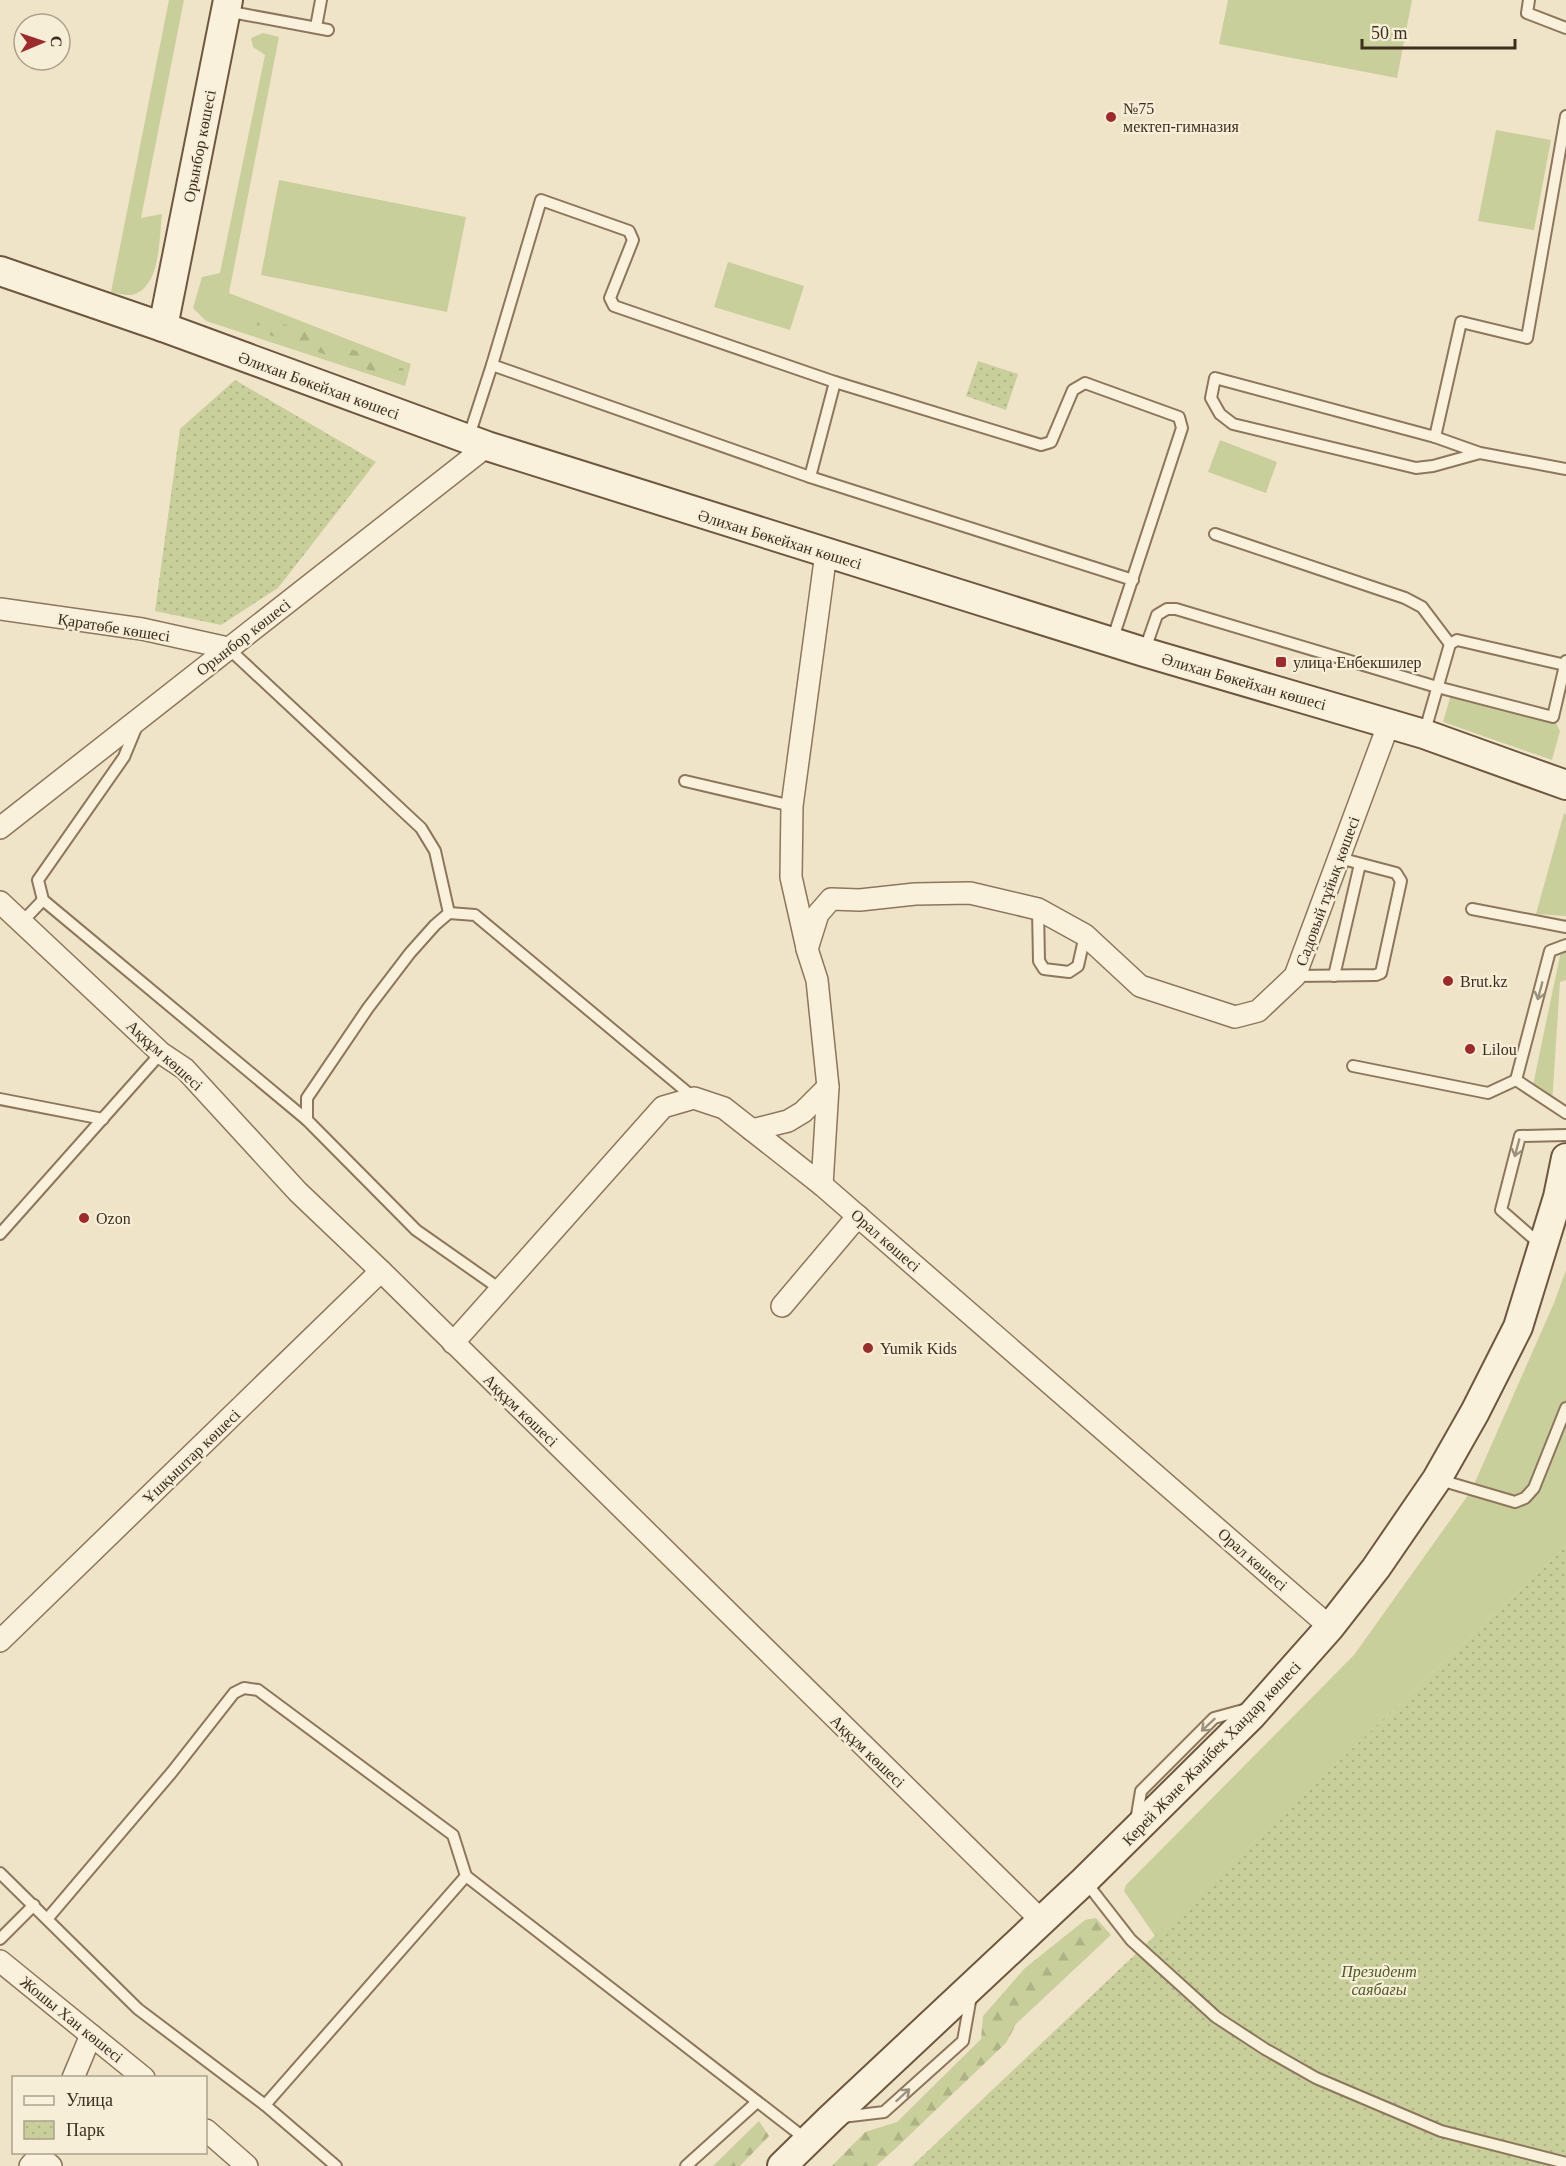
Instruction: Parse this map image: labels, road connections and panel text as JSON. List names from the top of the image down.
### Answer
{
  "streets": {
    "street": [
      "Орынбор көшесі",
      "Әлихан Бөкейхан көшесі",
      "Қаратөбе көшесі",
      "Садовый тұйық көшесі",
      "Аққұм көшесі",
      "Орал көшесі",
      "Ұшқыштар көшесі",
      "Керей Және Жәнібек Хандар көшесі",
      "Жошы Хан көшесі"
    ]
  },
  "crossings": [
    ["Орынбор көшесі", "Әлихан Бөкейхан көшесі"],
    ["Орынбор көшесі", "Қаратөбе көшесі"],
    ["Әлихан Бөкейхан көшесі", "Садовый тұйық көшесі"],
    ["Аққұм көшесі", "Ұшқыштар көшесі"],
    ["Аққұм көшесі", "Керей Және Жәнібек Хандар көшесі"],
    ["Орал көшесі", "Керей Және Жәнібек Хандар көшесі"]
  ],
  "parks": ["Президент саябағы"],
  "places": {
    "other": [
      "№75 мектеп-гимназия",
      "Brut.kz",
      "Lilou",
      "Ozon",
      "Yumik Kids"
    ],
    "transit": ["улица Енбекшилер"]
  },
  "legend": ["Улица", "Парк"],
  "scale_bar": "50 m",
  "north": "right"
}
